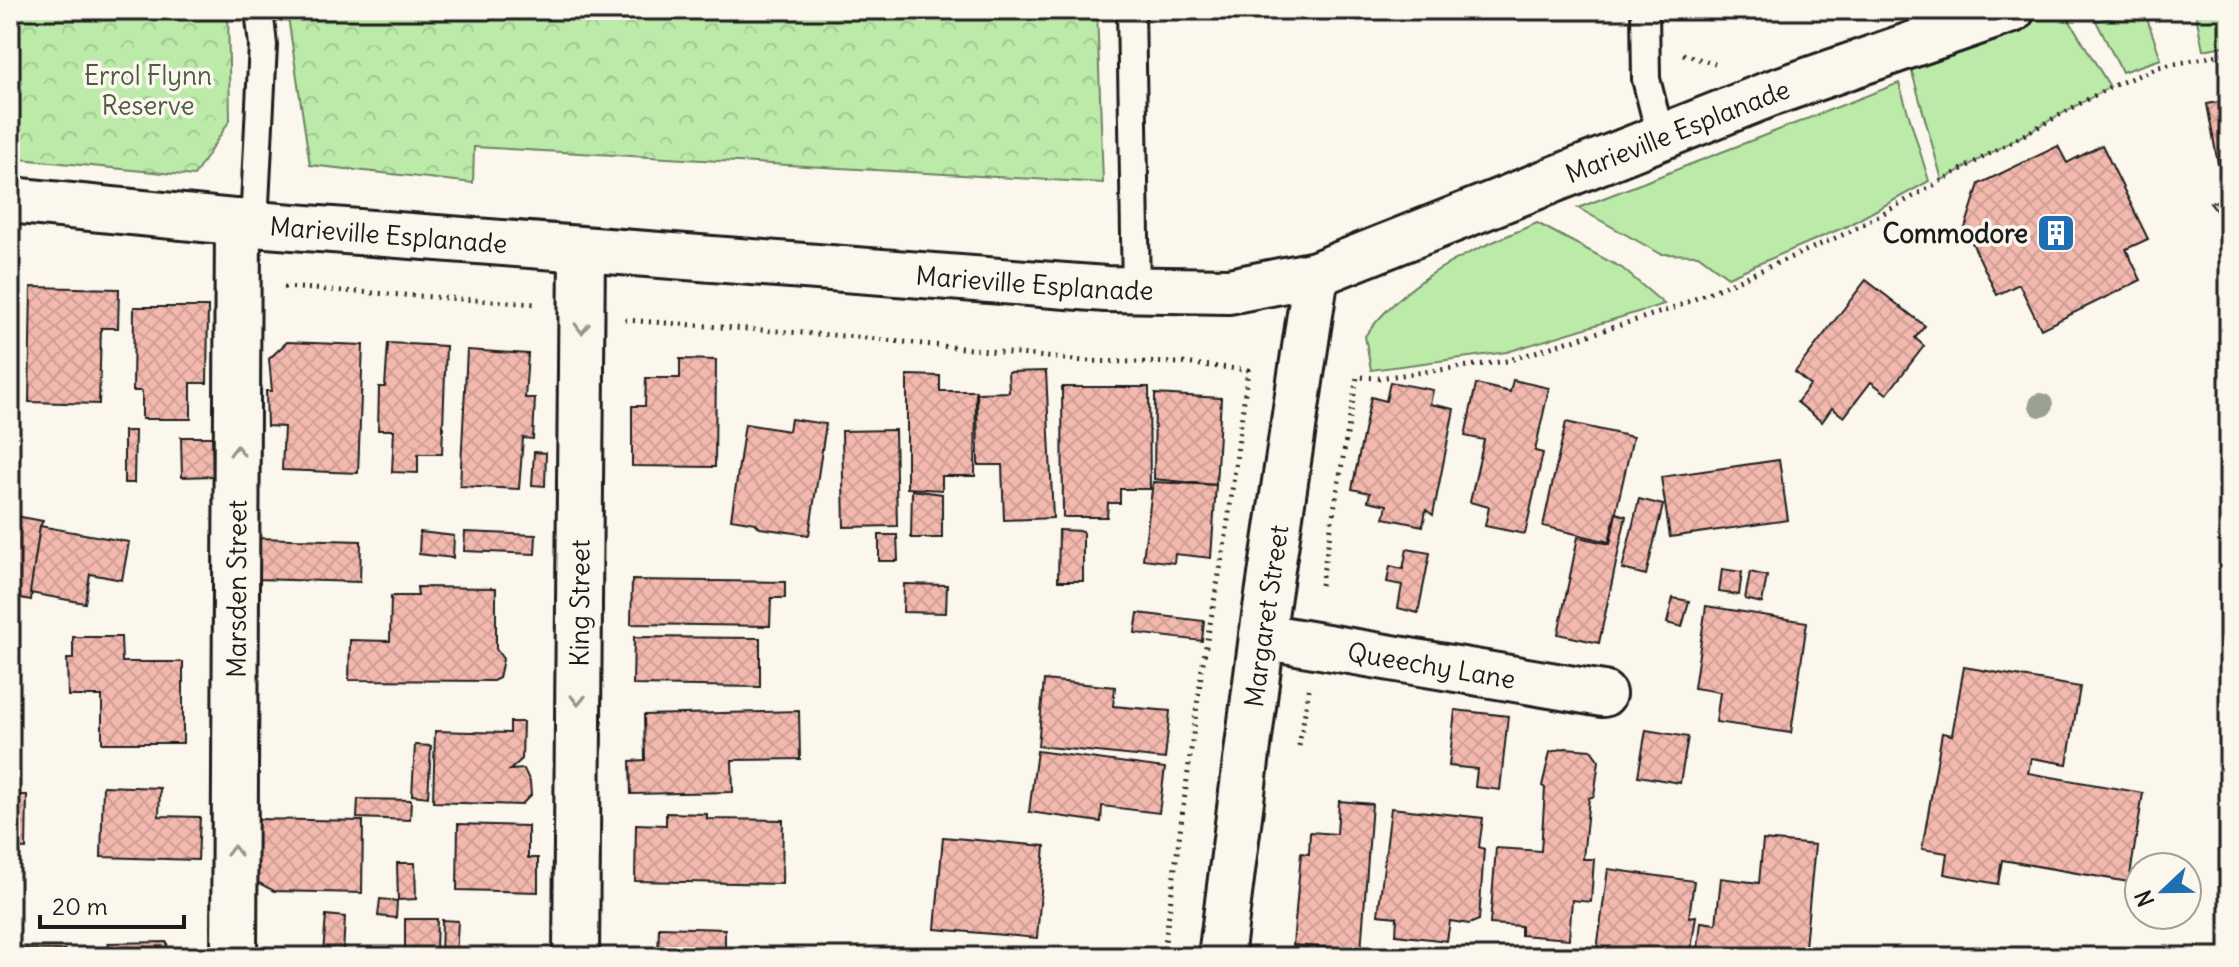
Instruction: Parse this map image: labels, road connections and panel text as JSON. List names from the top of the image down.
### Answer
{
  "streets": {
    "street": [
      "Marieville Esplanade",
      "Marsden Street",
      "King Street",
      "Margaret Street",
      "Queechy Lane"
    ]
  },
  "crossings": [
    ["Marieville Esplanade", "Marsden Street"],
    ["Marieville Esplanade", "King Street"],
    ["Marieville Esplanade", "Margaret Street"],
    ["Margaret Street", "Queechy Lane"]
  ],
  "one_way": ["Marsden Street", "King Street"],
  "parks": ["Errol Flynn Reserve"],
  "places": {
    "building": ["Commodore"]
  },
  "scale_bar": "20 m",
  "north": "left"
}
